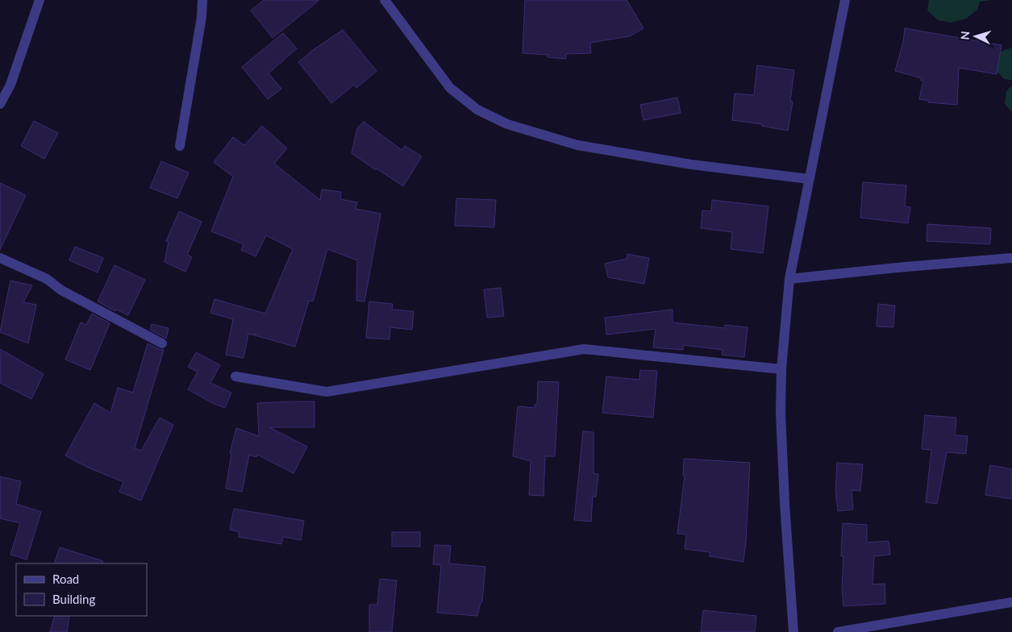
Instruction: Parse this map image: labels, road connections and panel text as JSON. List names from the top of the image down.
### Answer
{
  "legend": ["Road", "Building"],
  "north": "left"
}
